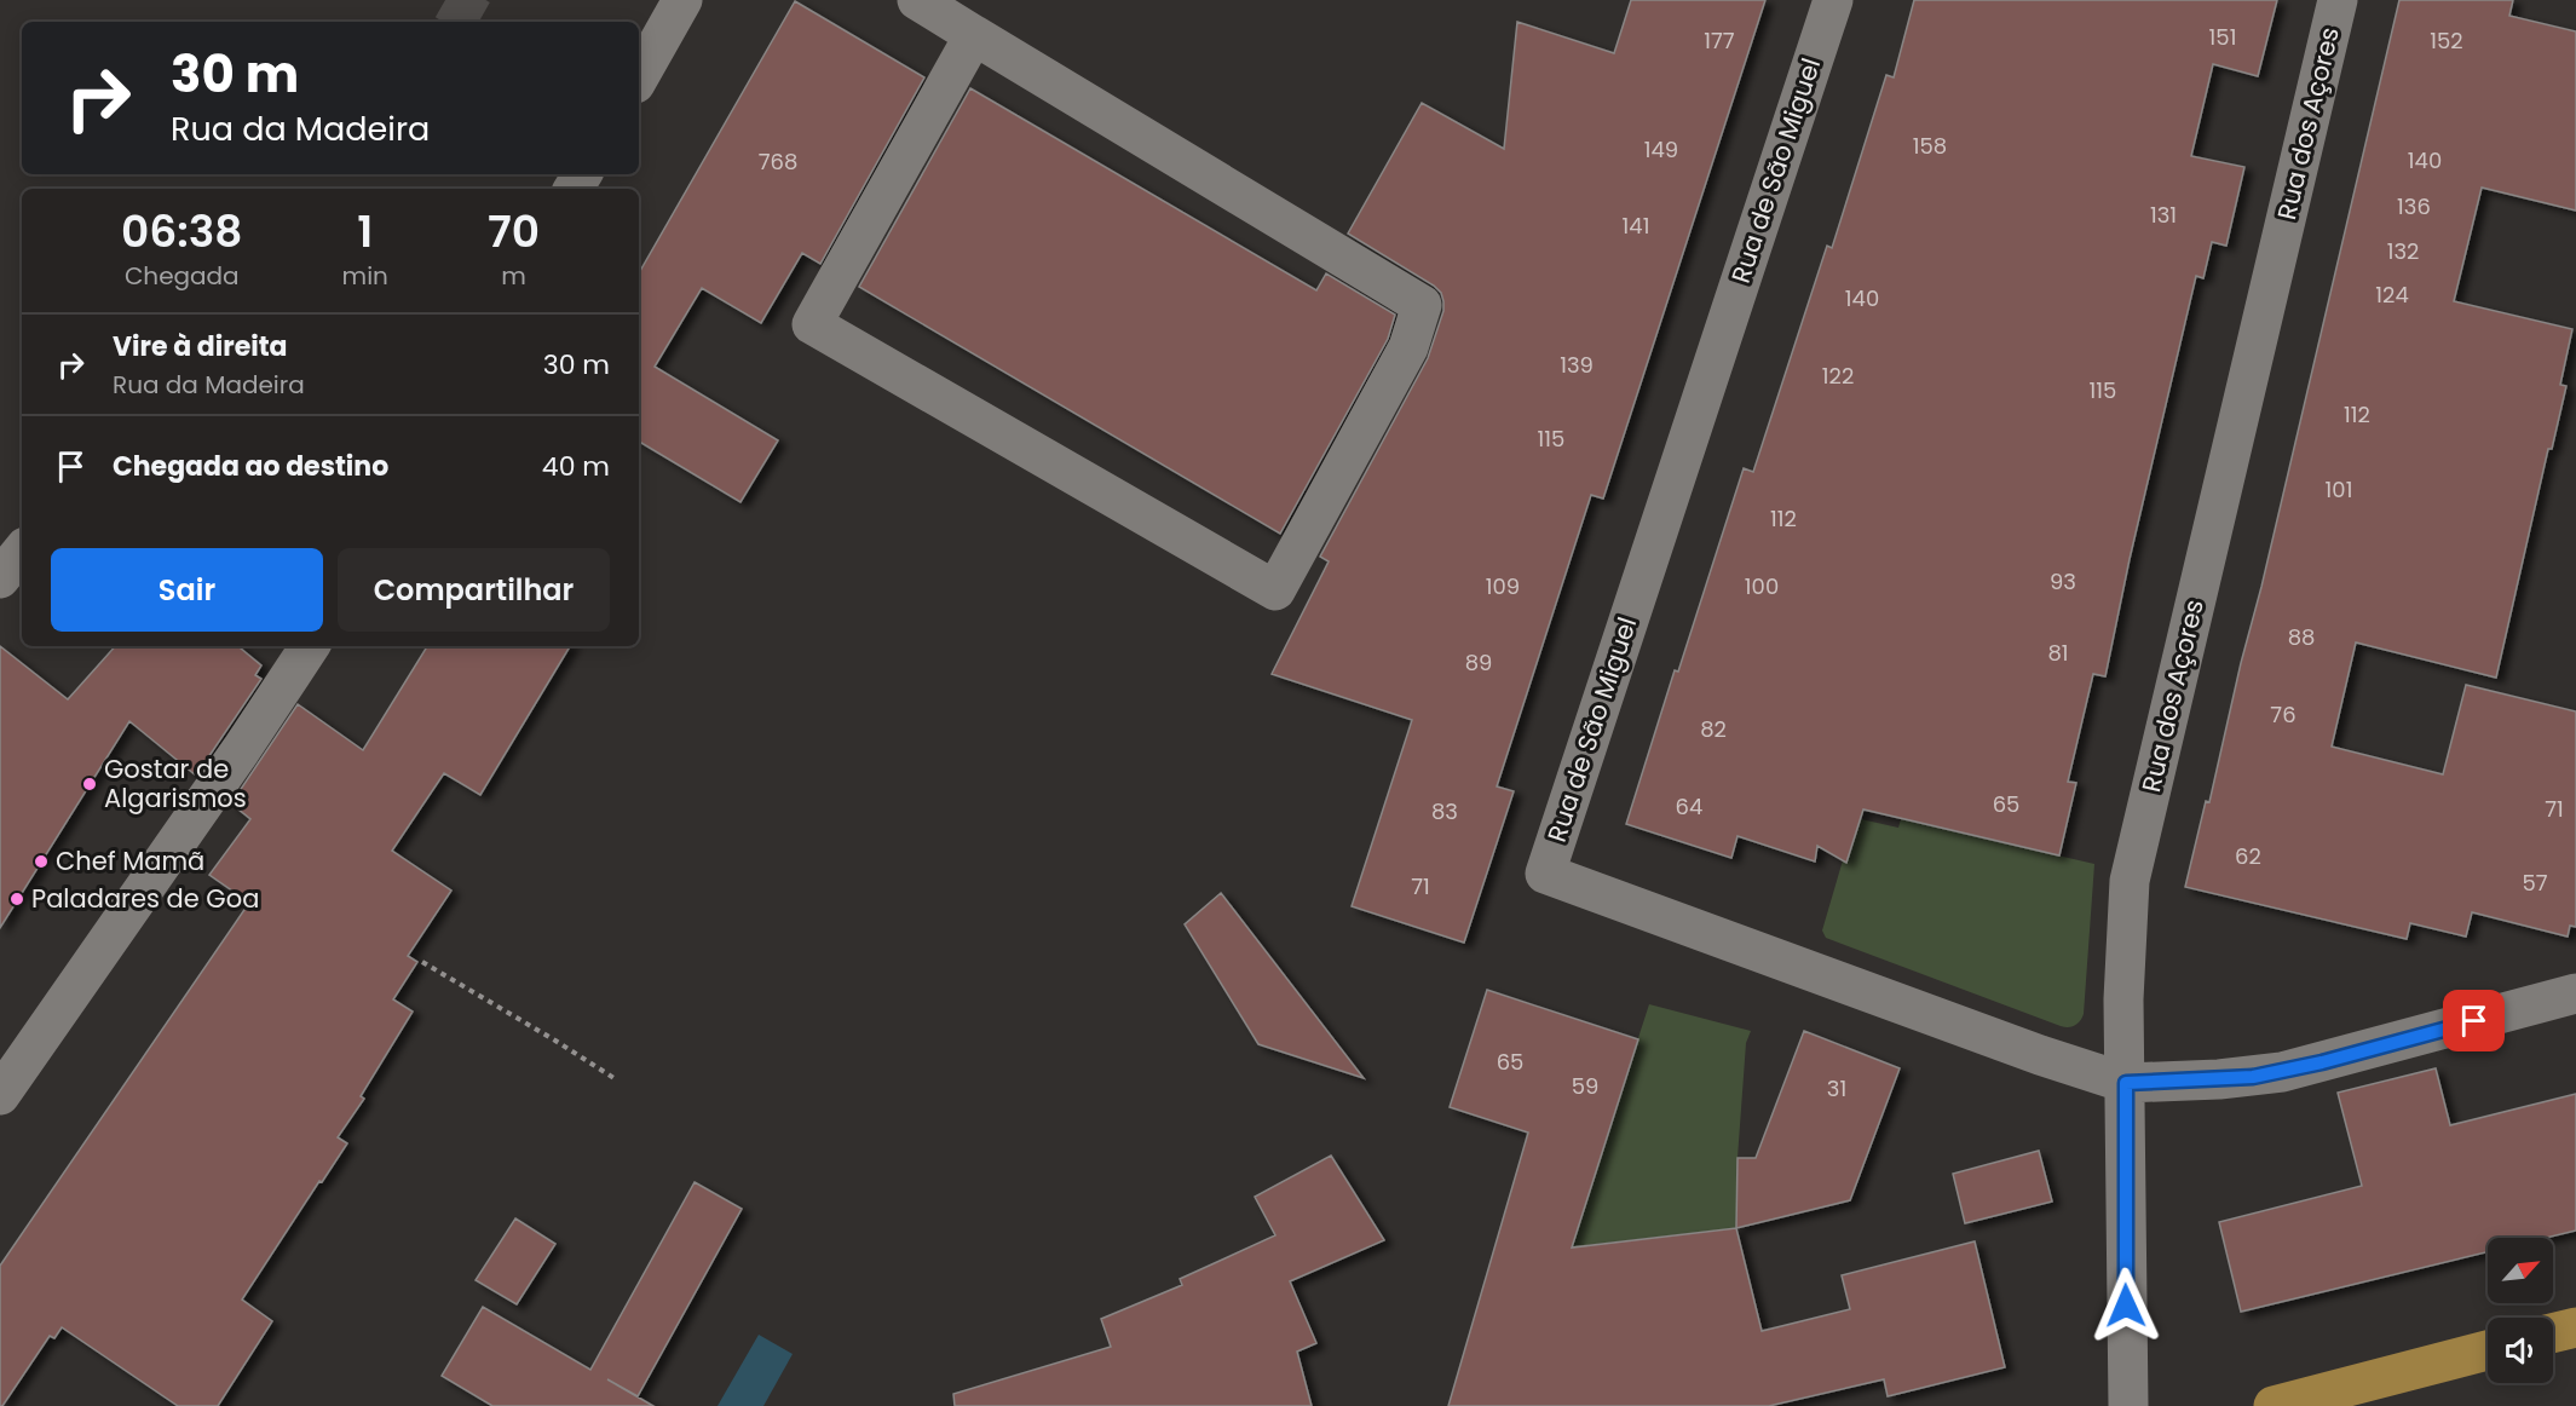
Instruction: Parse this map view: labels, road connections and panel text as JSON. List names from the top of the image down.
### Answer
{
  "streets": {
    "street": ["Rua dos Açores", "Rua de São Miguel"]
  },
  "crossings": [
    ["Rua dos Açores", "Rua de São Miguel"]
  ],
  "places": ["Gostar de Algarismos", "Chef Mamã", "Paladares de Goa"],
  "house_numbers": [
    "151",
    "177",
    "152",
    "158",
    "149",
    "140",
    "768",
    "136",
    "131",
    "141",
    "132",
    "124",
    "140",
    "139",
    "122",
    "115",
    "112",
    "115",
    "101",
    "112",
    "93",
    "109",
    "100",
    "88",
    "81",
    "89",
    "76",
    "82",
    "65",
    "64",
    "71",
    "83",
    "62",
    "57",
    "71",
    "65",
    "59",
    "31"
  ],
  "north": "top right",
  "page": {
    "turn": ["30 m", "Rua da Madeira"],
    "eta": [
      "06:38",
      "Chegada",
      "1",
      "min",
      "70",
      "m"
    ],
    "list": [
      {
        "name": "Vire à direita",
        "note": "Rua da Madeira",
        "value": "30 m"
      },
      {
        "name": "Chegada ao destino",
        "value": "40 m"
      }
    ],
    "buttons": ["Sair", "Compartilhar"]
  }
}
